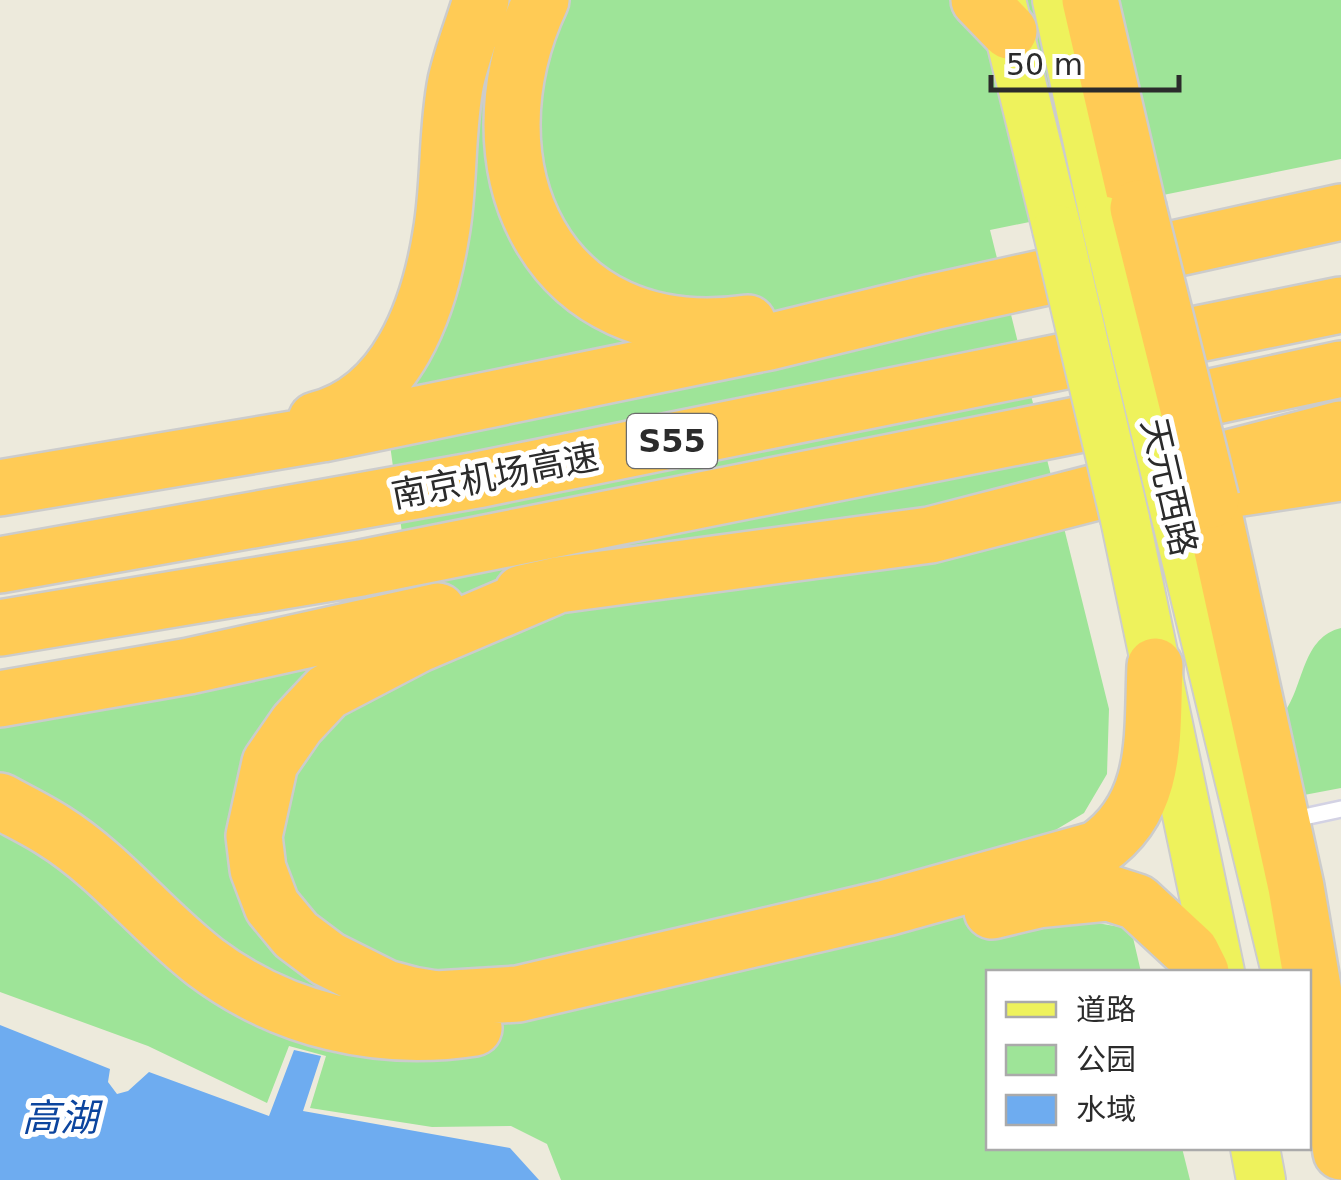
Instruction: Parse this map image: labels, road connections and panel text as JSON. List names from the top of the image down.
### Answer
{
  "streets": {
    "highway": ["S55", "南京机场高速"],
    "main road": ["天元西路"]
  },
  "water": ["高湖"],
  "legend": ["道路", "公园", "水域"],
  "scale_bar": "50 m"
}
